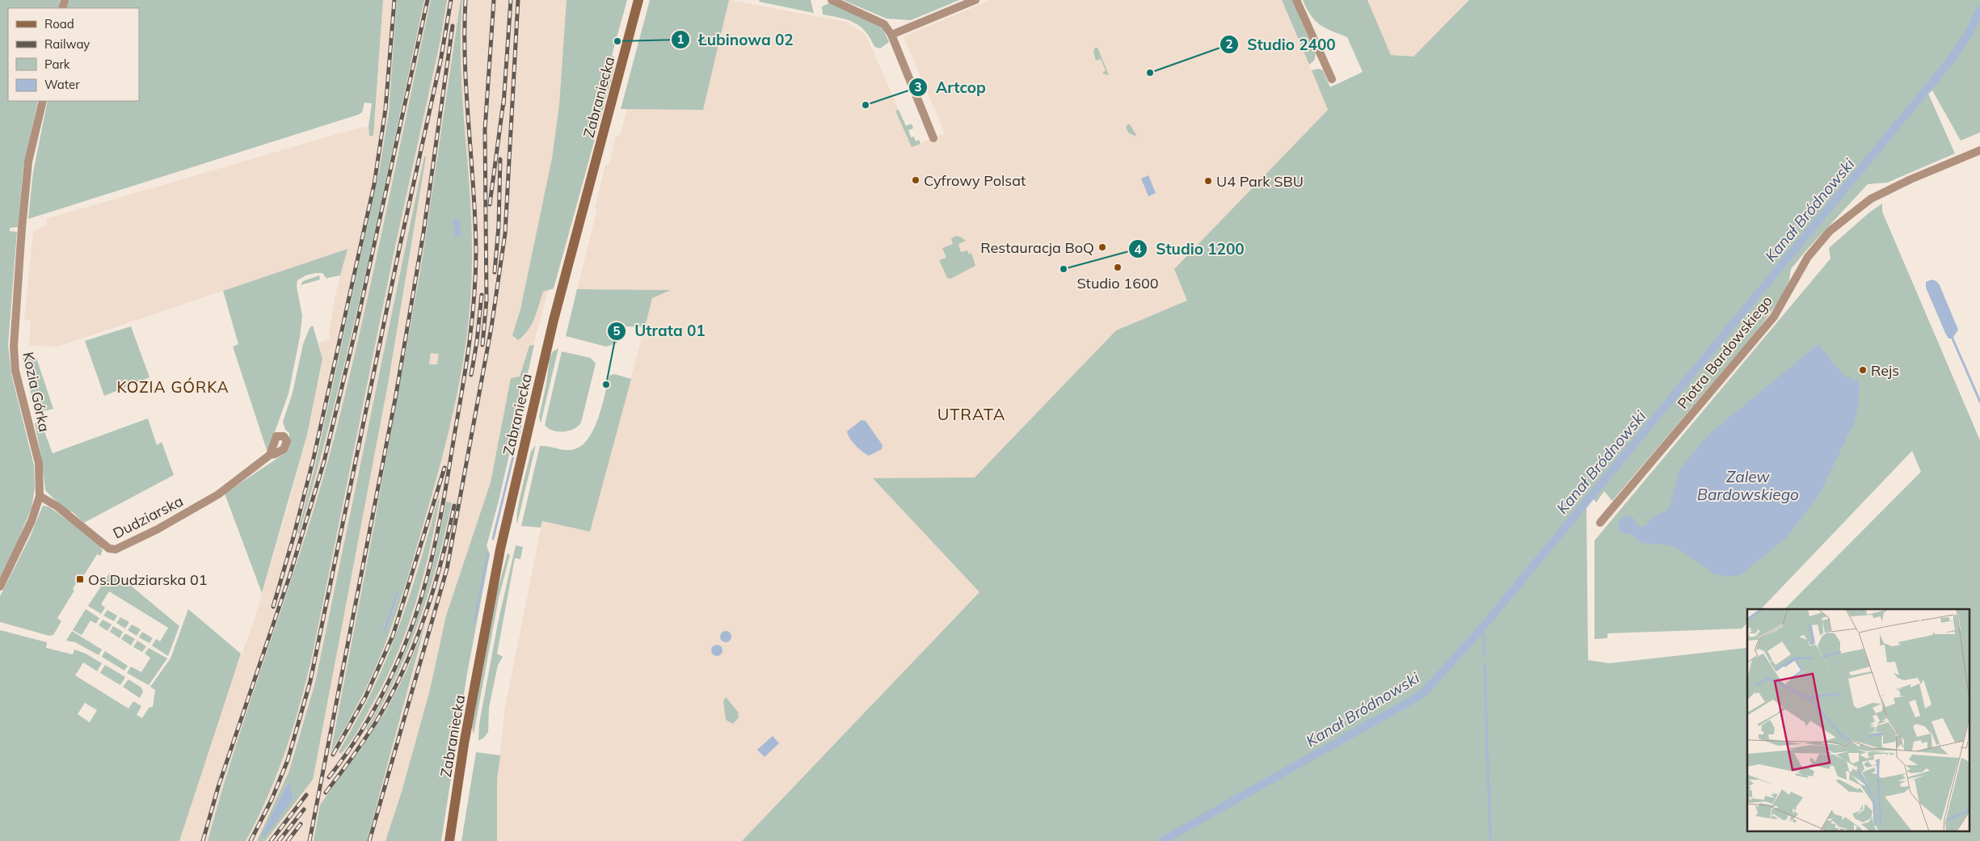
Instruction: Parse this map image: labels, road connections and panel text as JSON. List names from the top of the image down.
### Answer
{
  "streets": {
    "main road": ["Zabraniecka"],
    "street": ["Piotra Bardowskiego", "Kozia Górka", "Dudziarska"]
  },
  "crossings": [
    ["Kozia Górka", "Dudziarska"]
  ],
  "districts": ["KOZIA GÓRKA", "UTRATA"],
  "water": ["Kanał Bródnowski", "Zalew Bardowskiego"],
  "places": {
    "other": [
      "Łubinowa 02",
      "Studio 2400",
      "Artcop",
      "Cyfrowy Polsat",
      "U4 Park SBU",
      "Restauracja BoQ",
      "Studio 1600",
      "Studio 1200",
      "Rejs",
      "Utrata 01"
    ],
    "transit": ["Os.Dudziarska 01"]
  },
  "legend": [
    "Road",
    "Railway",
    "Park",
    "Water"
  ]
}
